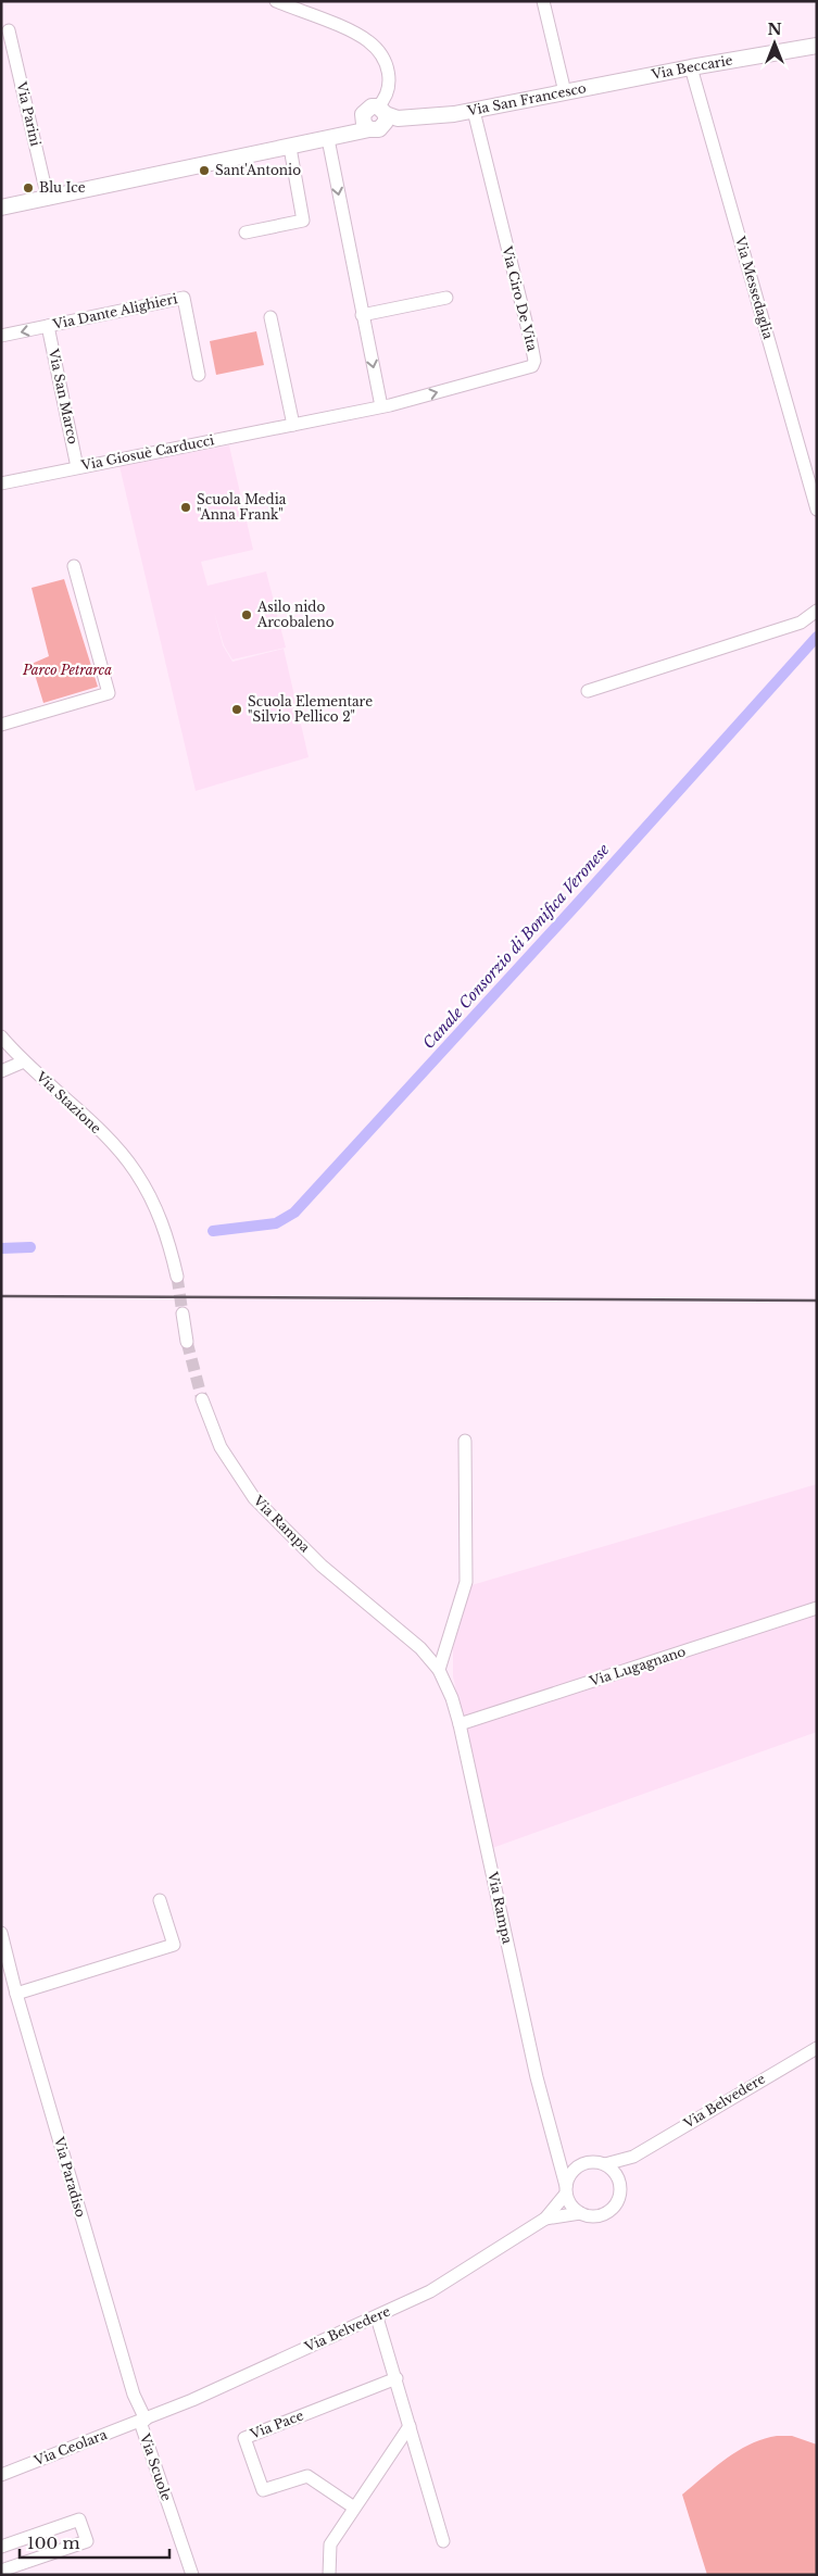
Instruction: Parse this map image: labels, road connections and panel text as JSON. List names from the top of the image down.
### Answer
{
  "streets": {
    "main road": ["Via Beccarie", "Via San Francesco"],
    "street": [
      "Via Parini",
      "Via Messedaglia",
      "Via Ciro De Vita",
      "Via Dante Alighieri",
      "Via San Marco",
      "Via Giosuè Carducci",
      "Via Stazione",
      "Via Rampa",
      "Via Lugagnano",
      "Via Belvedere",
      "Via Paradiso",
      "Via Pace",
      "Via Ceolara",
      "Via Scuole"
    ]
  },
  "crossings": [
    ["Via Beccarie", "Via San Francesco"],
    ["Via Beccarie", "Via Messedaglia"],
    ["Via San Francesco", "Via Parini"],
    ["Via San Francesco", "Via Ciro De Vita"],
    ["Via Ciro De Vita", "Via Giosuè Carducci"],
    ["Via Dante Alighieri", "Via San Marco"],
    ["Via San Marco", "Via Giosuè Carducci"],
    ["Via Rampa", "Via Lugagnano"],
    ["Via Rampa", "Via Belvedere"],
    ["Via Belvedere", "Via Paradiso"],
    ["Via Belvedere", "Via Ceolara"],
    ["Via Belvedere", "Via Scuole"],
    ["Via Paradiso", "Via Ceolara"],
    ["Via Paradiso", "Via Scuole"],
    ["Via Ceolara", "Via Scuole"]
  ],
  "water": ["Canale Consorzio di Bonifica Veronese"],
  "parks": ["Parco Petrarca"],
  "places": [
    "Sant'Antonio",
    "Blu Ice",
    "Scuola Media \"Anna Frank\"",
    "Asilo nido Arcobaleno",
    "Scuola Elementare \"Silvio Pellico 2\""
  ],
  "scale_bar": "100 m",
  "north": "top"
}
